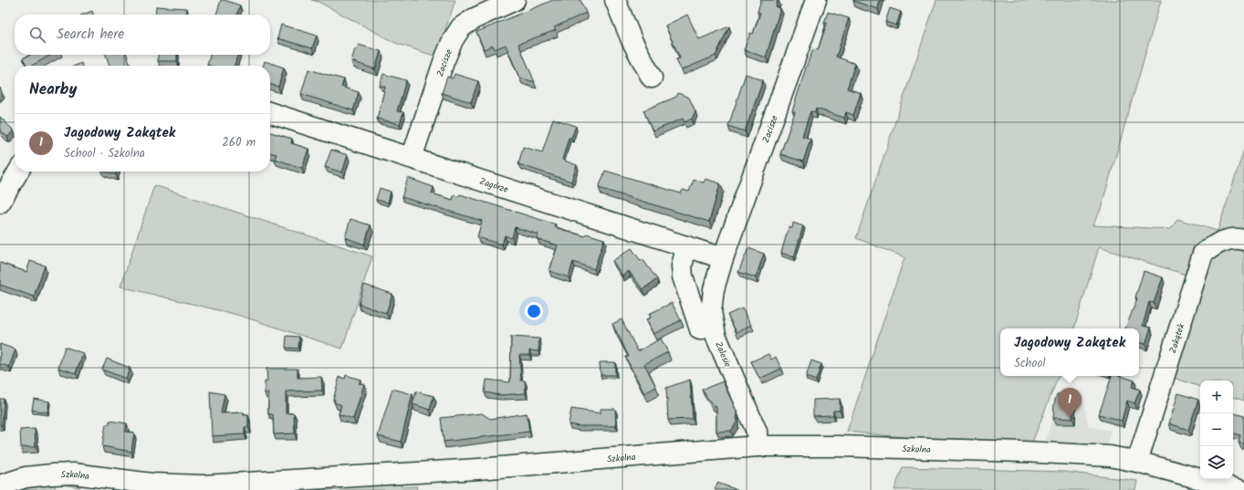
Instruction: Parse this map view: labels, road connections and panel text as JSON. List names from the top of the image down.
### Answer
{
  "streets": {
    "street": [
      "Zacisze",
      "Zagórze",
      "Zakątek",
      "Zalesie",
      "Szkolna"
    ]
  },
  "crossings": [
    ["Zacisze", "Zagórze"],
    ["Zacisze", "Zalesie"],
    ["Zagórze", "Zalesie"],
    ["Zakątek", "Szkolna"],
    ["Zalesie", "Szkolna"]
  ],
  "page": {
    "search": "Search here",
    "heading": "Nearby",
    "list": [
      {
        "mark": "1",
        "name": "Jagodowy Zakątek",
        "note": "School · Szkolna",
        "value": "260 m"
      }
    ],
    "popup": ["Jagodowy Zakątek", "School"],
    "map_buttons": ["+", "−"],
    "pins": "1"
  }
}
